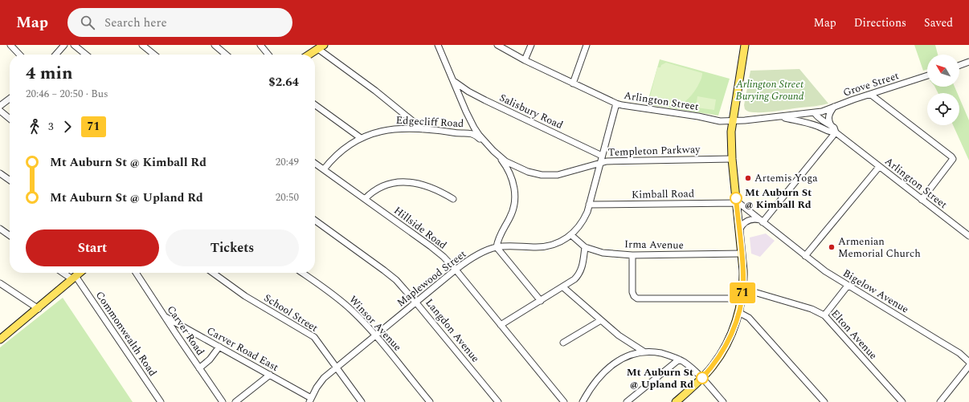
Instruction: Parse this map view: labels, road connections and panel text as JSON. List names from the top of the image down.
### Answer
{
  "streets": {
    "street": [
      "Grove Street",
      "Arlington Street",
      "Salisbury Road",
      "Edgecliff Road",
      "Templeton Parkway",
      "Kimball Road",
      "Hillside Road",
      "Irma Avenue",
      "Maplewood Street",
      "Bigelow Avenue",
      "School Street",
      "Winsor Avenue",
      "Carver Road",
      "Langdon Avenue",
      "Commonwealth Road",
      "Elton Avenue",
      "Carver Road East"
    ]
  },
  "crossings": [
    ["Grove Street", "Arlington Street"],
    ["Arlington Street", "Maplewood Street"],
    ["Salisbury Road", "Templeton Parkway"],
    ["Salisbury Road", "Maplewood Street"],
    ["Edgecliff Road", "Templeton Parkway"],
    ["Edgecliff Road", "Hillside Road"],
    ["Edgecliff Road", "Maplewood Street"],
    ["Templeton Parkway", "Maplewood Street"],
    ["Kimball Road", "Maplewood Street"],
    ["Kimball Road", "Bigelow Avenue"],
    ["Hillside Road", "Maplewood Street"],
    ["Irma Avenue", "Maplewood Street"],
    ["Maplewood Street", "School Street"],
    ["Maplewood Street", "Winsor Avenue"],
    ["Maplewood Street", "Langdon Avenue"],
    ["Maplewood Street", "Carver Road East"],
    ["Carver Road", "Carver Road East"]
  ],
  "parks": ["Arlington Street Burying Ground"],
  "places": [
    "Artemis Yoga",
    "Mt Auburn St @ Kimball Rd",
    "Armenian Memorial Church",
    "Mt Auburn St @ Upland Rd"
  ],
  "lines": ["bus line 71"],
  "north": "top left",
  "page": {
    "header": "Map",
    "search": "Search here",
    "nav": ["Map", "Directions", "Saved"],
    "on_map": "71",
    "heading": ["4 min", "20:46 – 20:50 · Bus", "$2.64"],
    "legs": ["3", "71"],
    "list": [
      {
        "name": "Mt Auburn St @ Kimball Rd",
        "value": "20:49"
      },
      {
        "name": "Mt Auburn St @ Upland Rd",
        "value": "20:50"
      }
    ],
    "buttons": ["Start", "Tickets"]
  }
}
